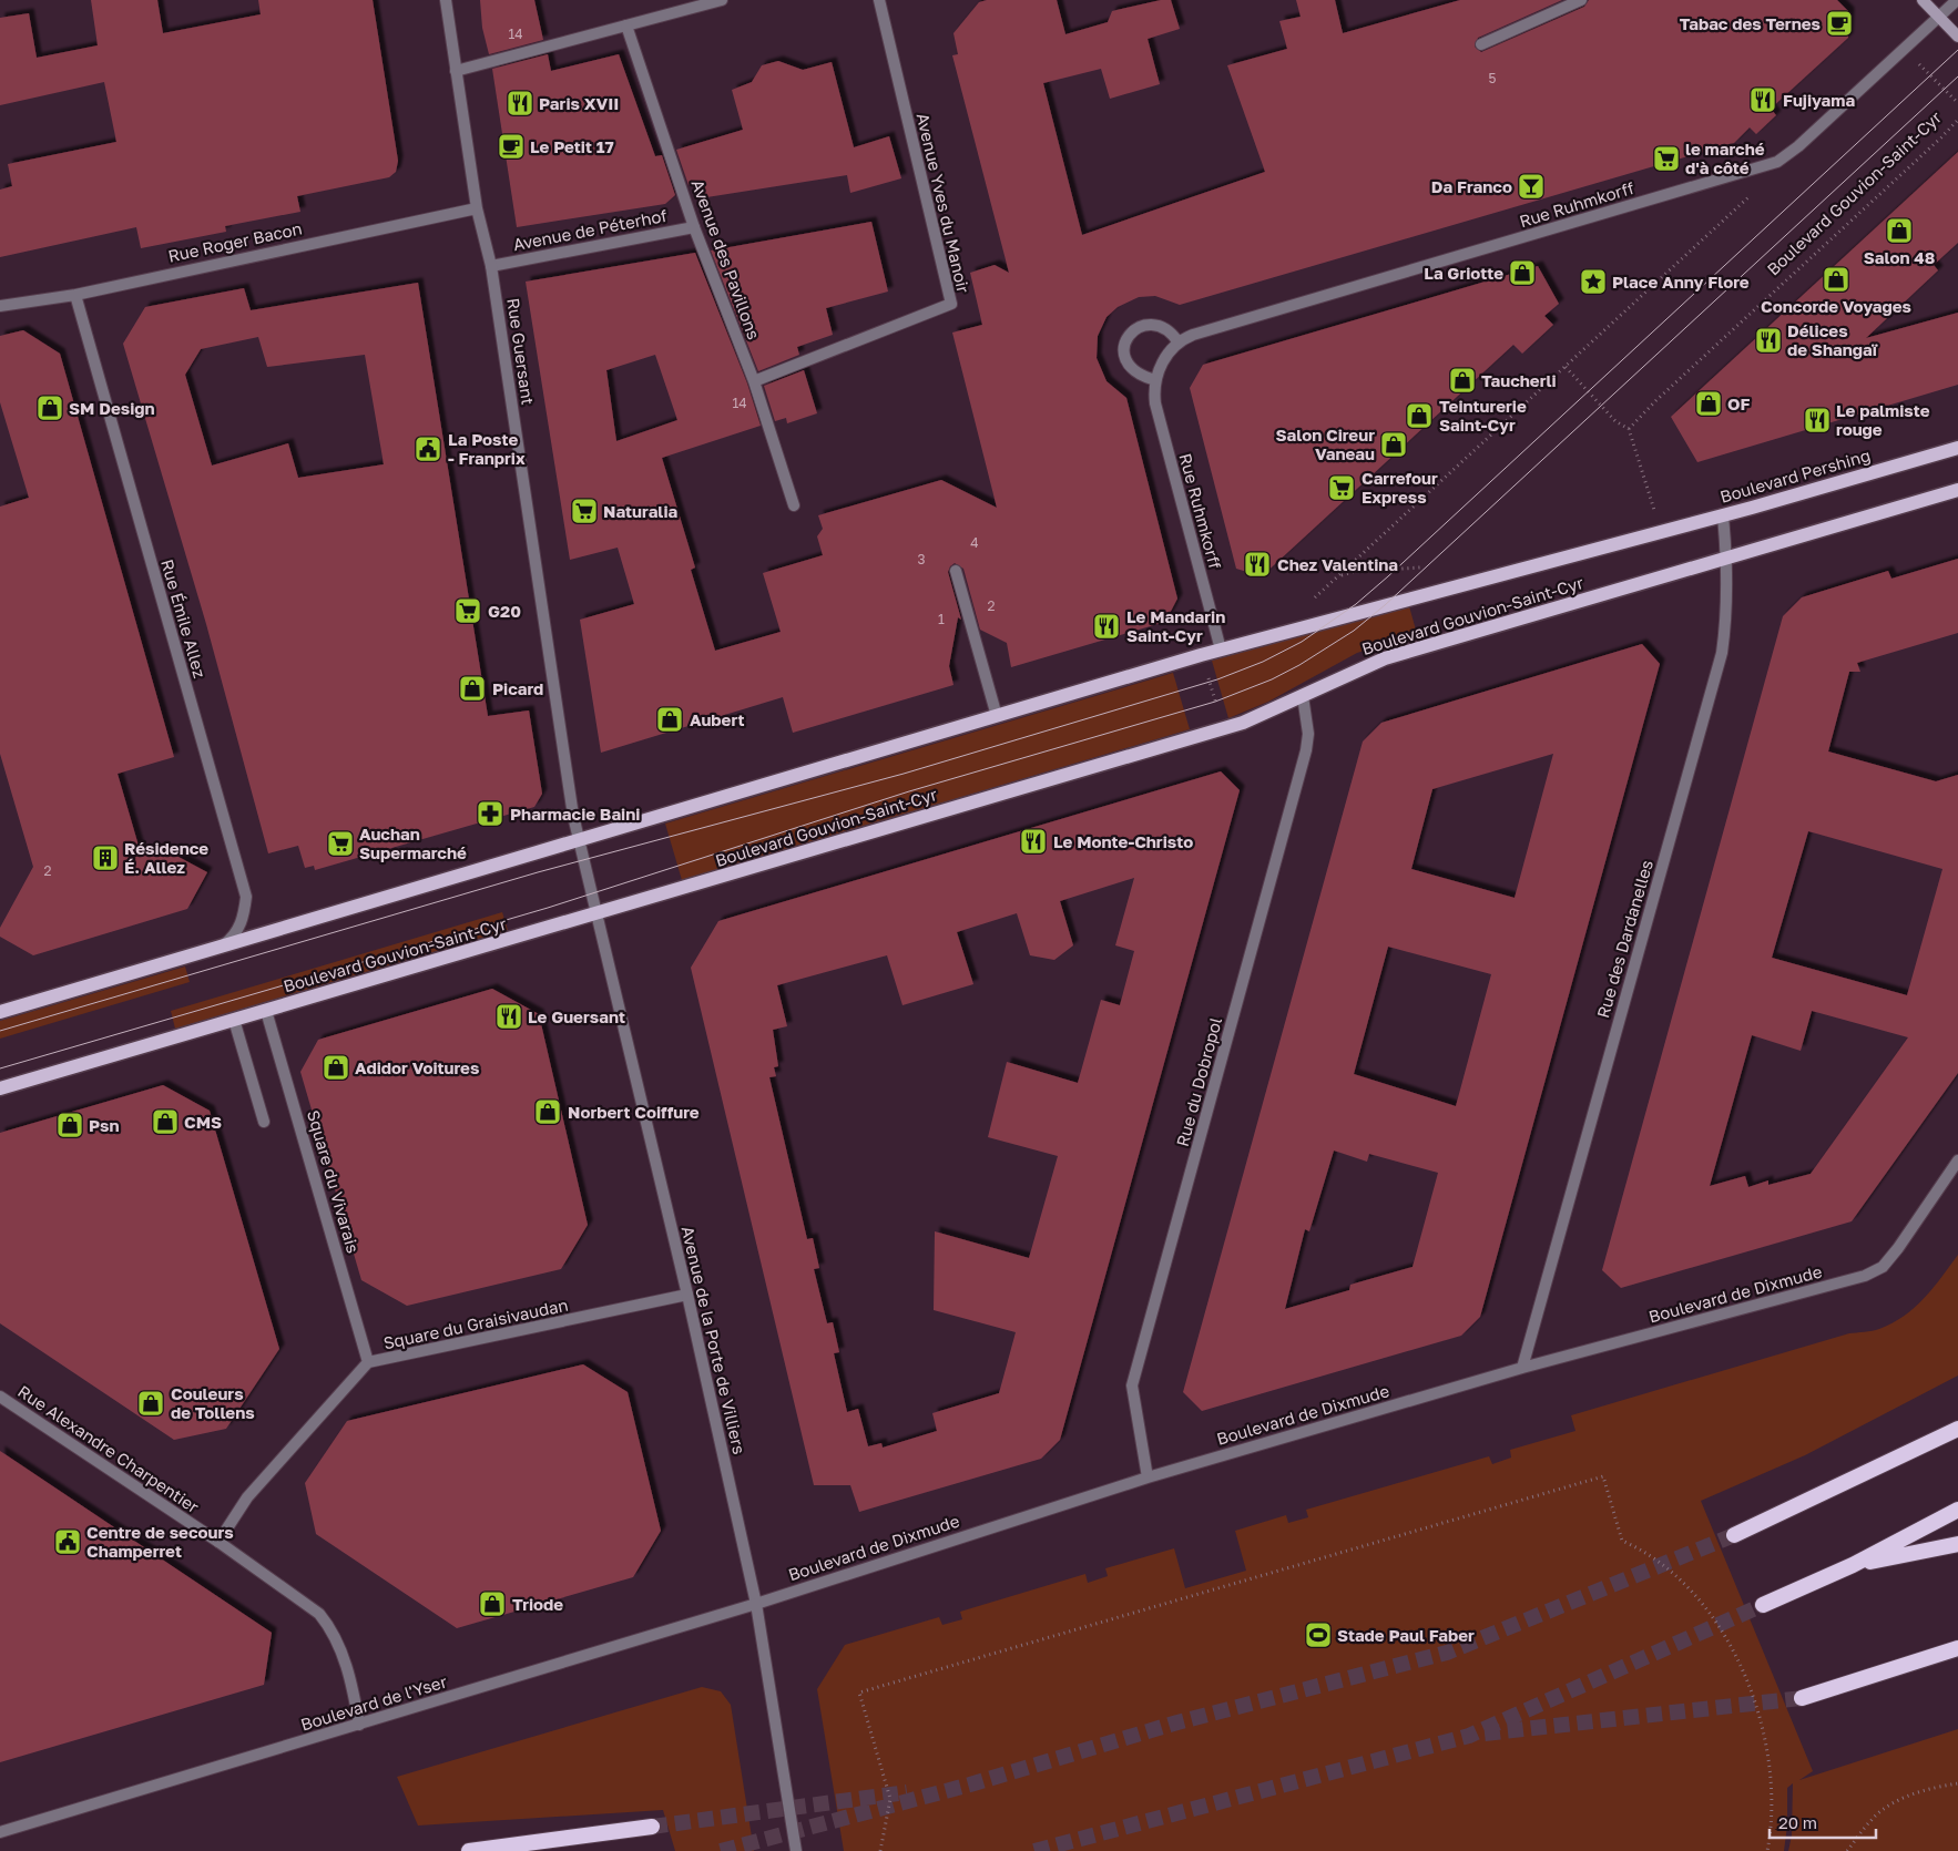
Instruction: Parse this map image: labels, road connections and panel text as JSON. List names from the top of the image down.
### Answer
{
  "streets": {
    "main road": ["Boulevard Gouvion-Saint-Cyr", "Boulevard Pershing"],
    "street": [
      "Avenue Yves du Manoir",
      "Rue Ruhmkorff",
      "Avenue de Péterhof",
      "Rue Roger Bacon",
      "Avenue des Pavillons",
      "Rue Guersant",
      "Rue Émile Allez",
      "Rue des Dardanelles",
      "Rue du Dobropol",
      "Square du Vivarais",
      "Boulevard de Dixmude",
      "Square du Graisivaudan",
      "Avenue de la Porte de Villiers",
      "Rue Alexandre Charpentier",
      "Boulevard de l'Yser"
    ]
  },
  "crossings": [
    ["Boulevard Gouvion-Saint-Cyr", "Rue Ruhmkorff"],
    ["Boulevard Gouvion-Saint-Cyr", "Rue Guersant"],
    ["Boulevard Gouvion-Saint-Cyr", "Boulevard Pershing"],
    ["Boulevard Gouvion-Saint-Cyr", "Rue Émile Allez"],
    ["Boulevard Gouvion-Saint-Cyr", "Rue des Dardanelles"],
    ["Boulevard Gouvion-Saint-Cyr", "Rue du Dobropol"],
    ["Boulevard Gouvion-Saint-Cyr", "Square du Vivarais"],
    ["Boulevard Gouvion-Saint-Cyr", "Avenue de la Porte de Villiers"],
    ["Avenue Yves du Manoir", "Avenue des Pavillons"],
    ["Avenue de Péterhof", "Avenue des Pavillons"],
    ["Avenue de Péterhof", "Rue Guersant"],
    ["Rue Roger Bacon", "Rue Guersant"],
    ["Rue Roger Bacon", "Rue Émile Allez"],
    ["Rue Guersant", "Avenue de la Porte de Villiers"],
    ["Boulevard Pershing", "Rue des Dardanelles"],
    ["Rue des Dardanelles", "Boulevard de Dixmude"],
    ["Rue du Dobropol", "Boulevard de Dixmude"],
    ["Square du Vivarais", "Square du Graisivaudan"],
    ["Boulevard de Dixmude", "Avenue de la Porte de Villiers"],
    ["Boulevard de Dixmude", "Boulevard de l'Yser"],
    ["Square du Graisivaudan", "Avenue de la Porte de Villiers"],
    ["Square du Graisivaudan", "Rue Alexandre Charpentier"],
    ["Avenue de la Porte de Villiers", "Boulevard de l'Yser"],
    ["Rue Alexandre Charpentier", "Boulevard de l'Yser"]
  ],
  "places": {
    "cafe": ["Tabac des Ternes", "Le Petit 17"],
    "restaurant": [
      "Fujiyama",
      "Paris XVII",
      "Délices de Shangaï",
      "Le palmiste rouge",
      "Chez Valentina",
      "Le Mandarin Saint-Cyr",
      "Le Monte-Christo",
      "Le Guersant"
    ],
    "supermarket": [
      "le marché d'à côté",
      "Carrefour Express",
      "Naturalia",
      "G20",
      "Auchan Supermarché"
    ],
    "bar": ["Da Franco"],
    "shop": [
      "Salon 48",
      "La Griotte",
      "Concorde Voyages",
      "Taucherli",
      "OF",
      "SM Design",
      "Teinturerie Saint-Cyr",
      "Salon Cireur Vaneau",
      "Picard",
      "Aubert",
      "Adidor Voitures",
      "Norbert Coiffure",
      "CMS",
      "Psn",
      "Couleurs de Tollens",
      "Triode"
    ],
    "place": ["Place Anny Flore"],
    "public building": ["La Poste - Franprix", "Centre de secours Champerret"],
    "pharmacy": ["Pharmacie Baini"],
    "building": ["Résidence É. Allez"],
    "sports": ["Stade Paul Faber"]
  },
  "house_numbers": [
    "14",
    "5",
    "14",
    "4",
    "3",
    "2",
    "1",
    "2"
  ],
  "scale_bar": "20 m"
}
